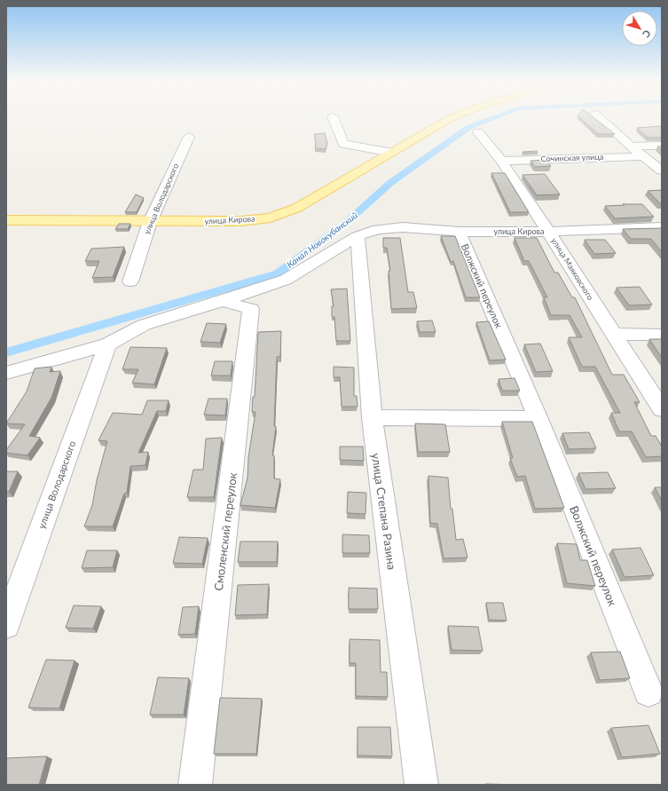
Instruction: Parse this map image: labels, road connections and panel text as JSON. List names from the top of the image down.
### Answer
{
  "streets": {
    "main road": ["улица Кирова"],
    "street": [
      "Сочинская улица",
      "улица Володарского",
      "улица Маяковского",
      "Волжский переулок",
      "улица Степана Разина",
      "Смоленский переулок"
    ]
  },
  "crossings": [
    ["Сочинская улица", "улица Маяковского"],
    ["улица Володарского", "улица Кирова"],
    ["улица Кирова", "улица Маяковского"],
    ["улица Кирова", "Волжский переулок"],
    ["улица Кирова", "улица Степана Разина"],
    ["улица Кирова", "Смоленский переулок"]
  ],
  "water": ["Канал Новокубанский"],
  "north": "bottom right"
}
